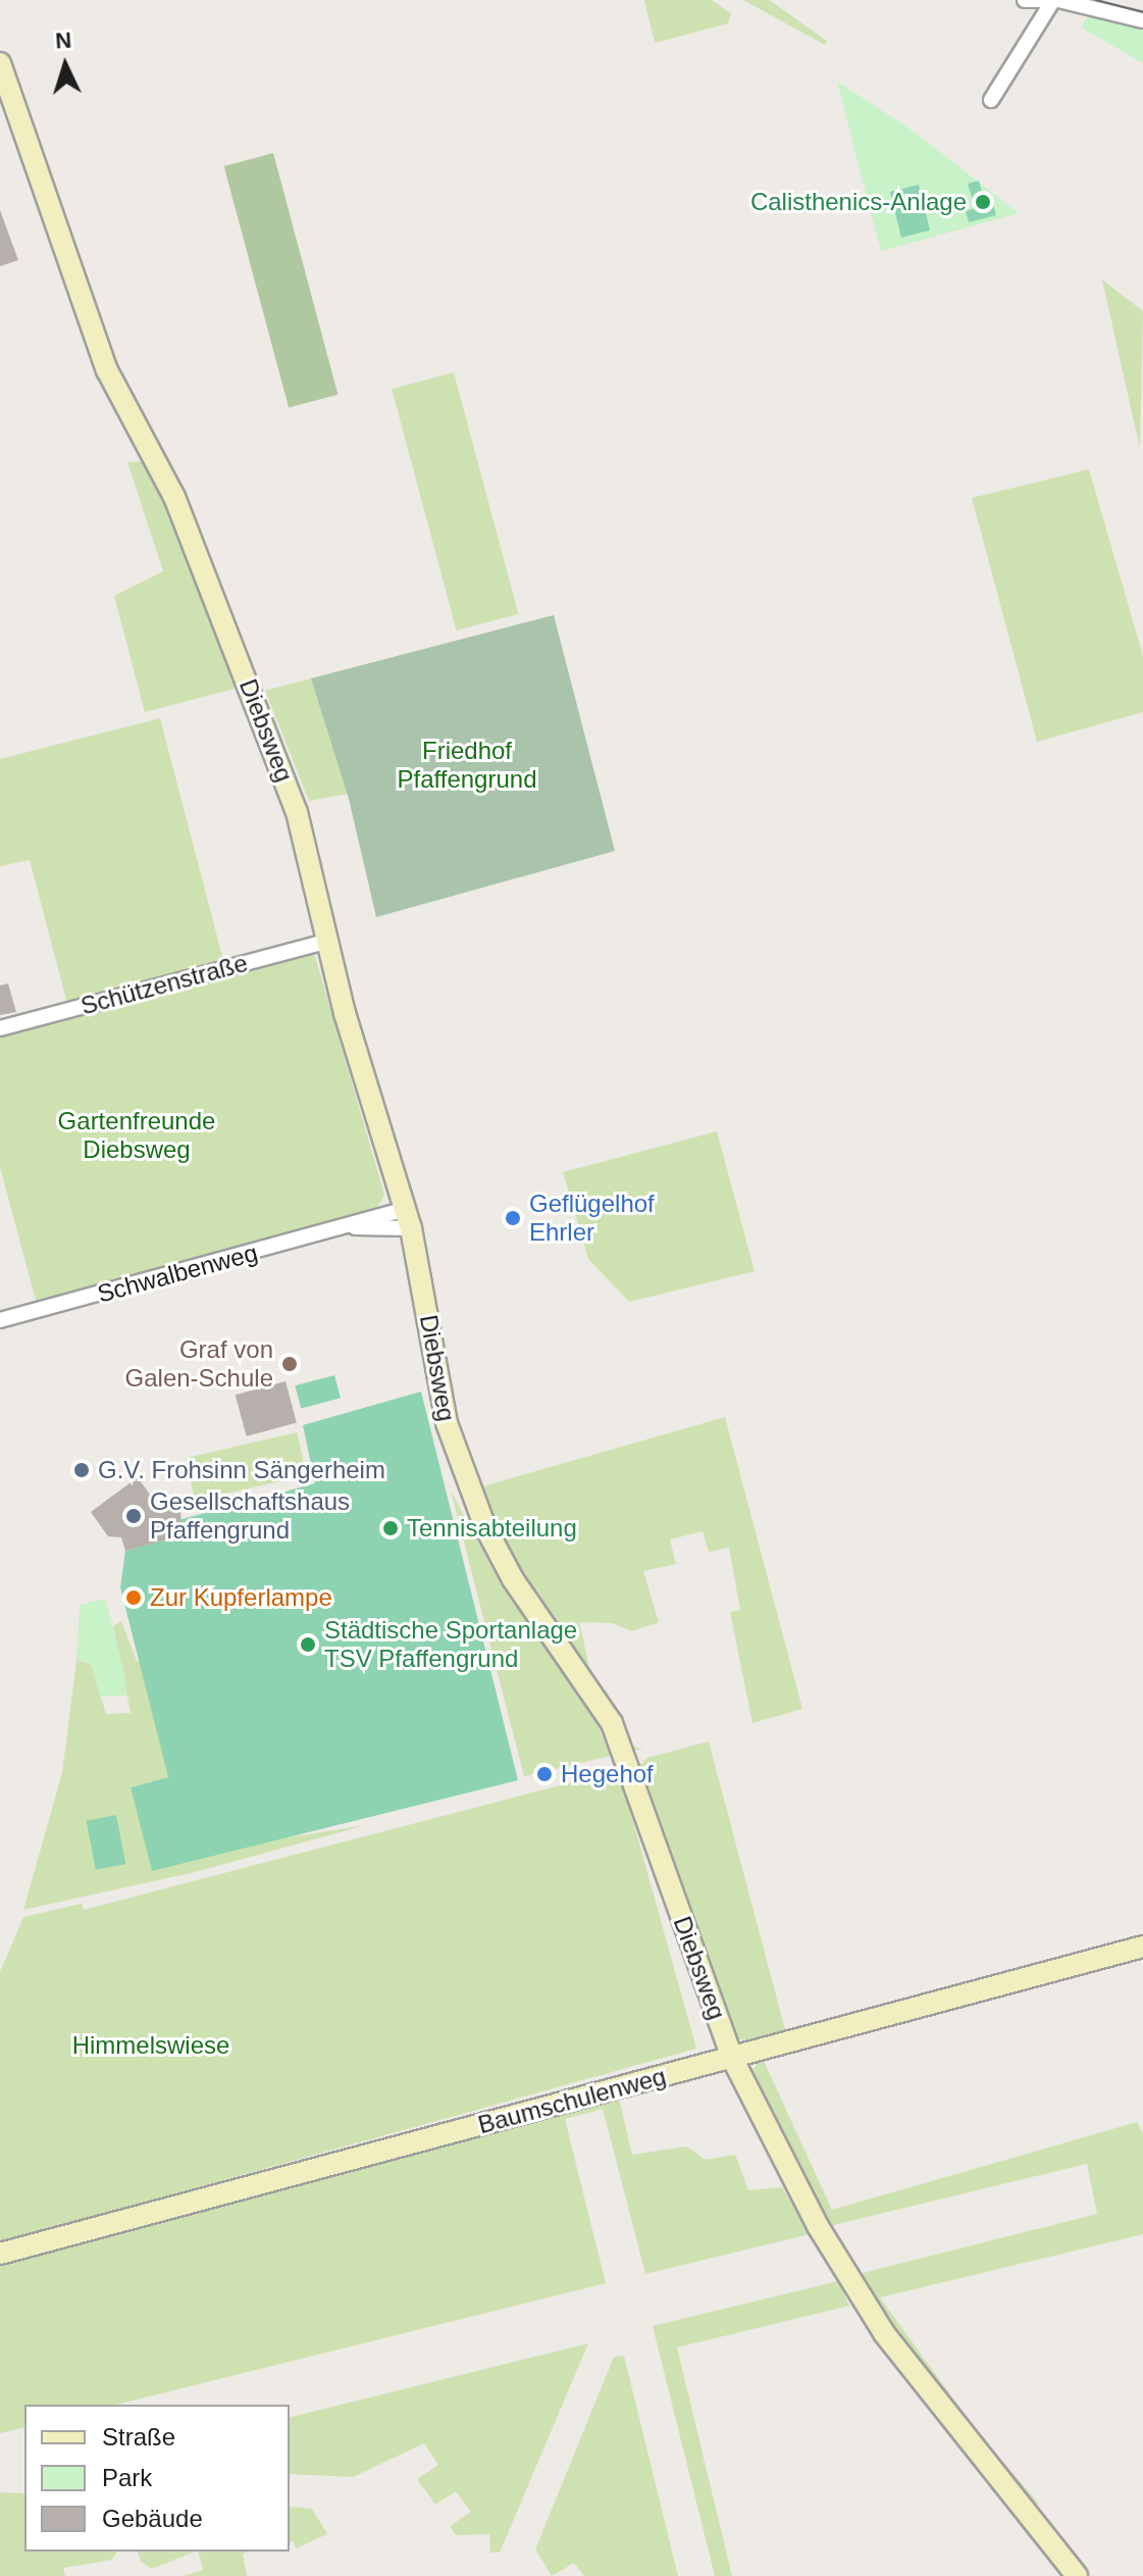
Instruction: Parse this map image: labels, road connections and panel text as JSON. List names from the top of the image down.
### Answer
{
  "streets": {
    "main road": ["Diebsweg", "Baumschulenweg"],
    "street": ["Schützenstraße", "Schwalbenweg"]
  },
  "crossings": [
    ["Diebsweg", "Schützenstraße"],
    ["Diebsweg", "Schwalbenweg"],
    ["Diebsweg", "Baumschulenweg"]
  ],
  "parks": ["Friedhof Pfaffengrund", "Gartenfreunde Diebsweg", "Himmelswiese"],
  "places": [
    "Calisthenics-Anlage",
    "Geflügelhof Ehrler",
    "Graf von Galen-Schule",
    "G.V. Frohsinn Sängerheim",
    "Gesellschaftshaus Pfaffengrund",
    "Tennisabteilung",
    "Zur Kupferlampe",
    "Städtische Sportanlage TSV Pfaffengrund",
    "Hegehof"
  ],
  "legend": ["Straße", "Park", "Gebäude"],
  "north": "top"
}
